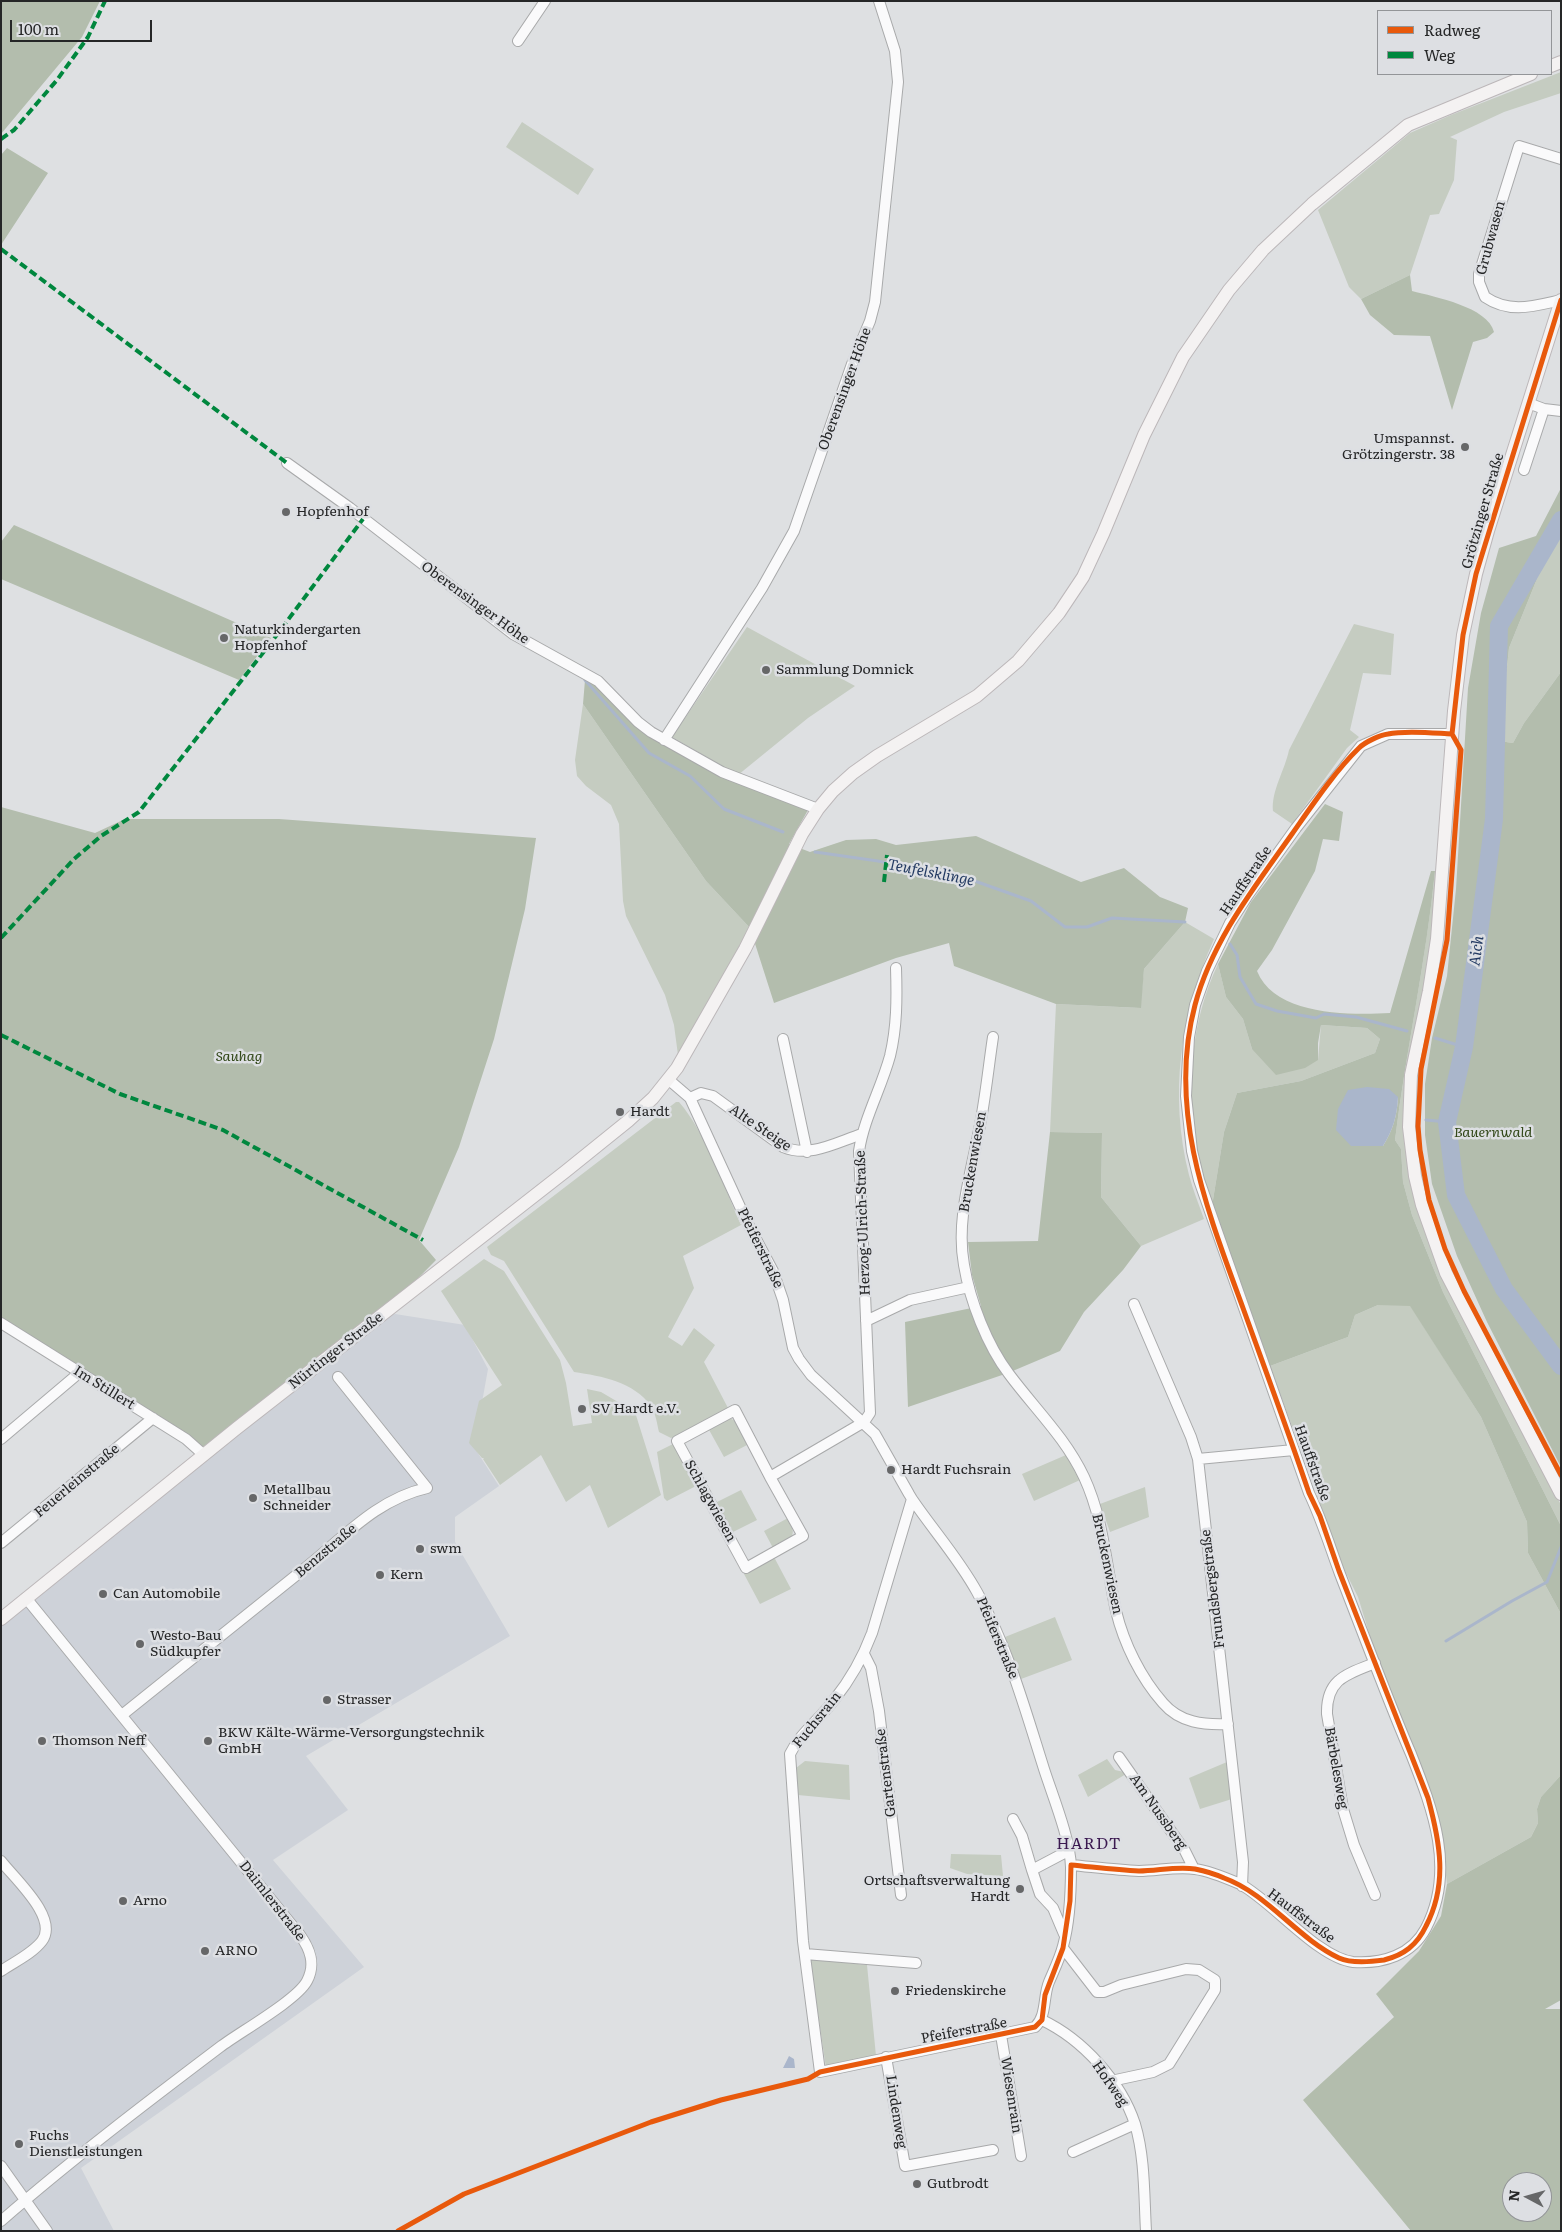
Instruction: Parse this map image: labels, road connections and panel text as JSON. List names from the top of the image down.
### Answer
{
  "streets": {
    "main road": ["Grötzinger Straße", "Nürtinger Straße"],
    "street": [
      "Grubwasen",
      "Oberensinger Höhe",
      "Hauffstraße",
      "Alte Steige",
      "Bruckenwiesen",
      "Herzog-Ulrich-Straße",
      "Pfeiferstraße",
      "Im Stillert",
      "Feuerleinstraße",
      "Schlagwiesen",
      "Benzstraße",
      "Frundsbergstraße",
      "Fuchsrain",
      "Bärbelesweg",
      "Gartenstraße",
      "Am Nussberg",
      "Daimlerstraße",
      "Hofweg",
      "Wiesenrain",
      "Lindenweg"
    ]
  },
  "crossings": [
    ["Grubwasen", "Grötzinger Straße"],
    ["Oberensinger Höhe", "Nürtinger Straße"],
    ["Grötzinger Straße", "Hauffstraße"],
    ["Hauffstraße", "Pfeiferstraße"],
    ["Hauffstraße", "Frundsbergstraße"],
    ["Hauffstraße", "Bärbelesweg"],
    ["Hauffstraße", "Am Nussberg"],
    ["Alte Steige", "Herzog-Ulrich-Straße"],
    ["Alte Steige", "Pfeiferstraße"],
    ["Bruckenwiesen", "Frundsbergstraße"],
    ["Herzog-Ulrich-Straße", "Pfeiferstraße"],
    ["Pfeiferstraße", "Nürtinger Straße"],
    ["Pfeiferstraße", "Fuchsrain"],
    ["Pfeiferstraße", "Hofweg"],
    ["Pfeiferstraße", "Wiesenrain"],
    ["Pfeiferstraße", "Lindenweg"],
    ["Nürtinger Straße", "Im Stillert"],
    ["Nürtinger Straße", "Daimlerstraße"],
    ["Im Stillert", "Feuerleinstraße"],
    ["Benzstraße", "Daimlerstraße"],
    ["Fuchsrain", "Gartenstraße"]
  ],
  "districts": ["HARDT"],
  "water": ["Teufelsklinge", "Aich"],
  "parks": ["Sauhag", "Bauernwald"],
  "places": [
    "Umspannst. Grötzingerstr. 38",
    "Hopfenhof",
    "Naturkindergarten Hopfenhof",
    "Sammlung Domnick",
    "Hardt",
    "SV Hardt e.V.",
    "Hardt Fuchsrain",
    "Metallbau Schneider",
    "swm",
    "Kern",
    "Can Automobile",
    "Westo-Bau Südkupfer",
    "Strasser",
    "Thomson Neff",
    "BKW Kälte-Wärme-Versorgungstechnik GmbH",
    "Ortschaftsverwaltung Hardt",
    "Arno",
    "ARNO",
    "Friedenskirche",
    "Fuchs Dienstleistungen",
    "Gutbrodt"
  ],
  "legend": ["Radweg", "Weg"],
  "scale_bar": "100 m",
  "north": "left"
}
